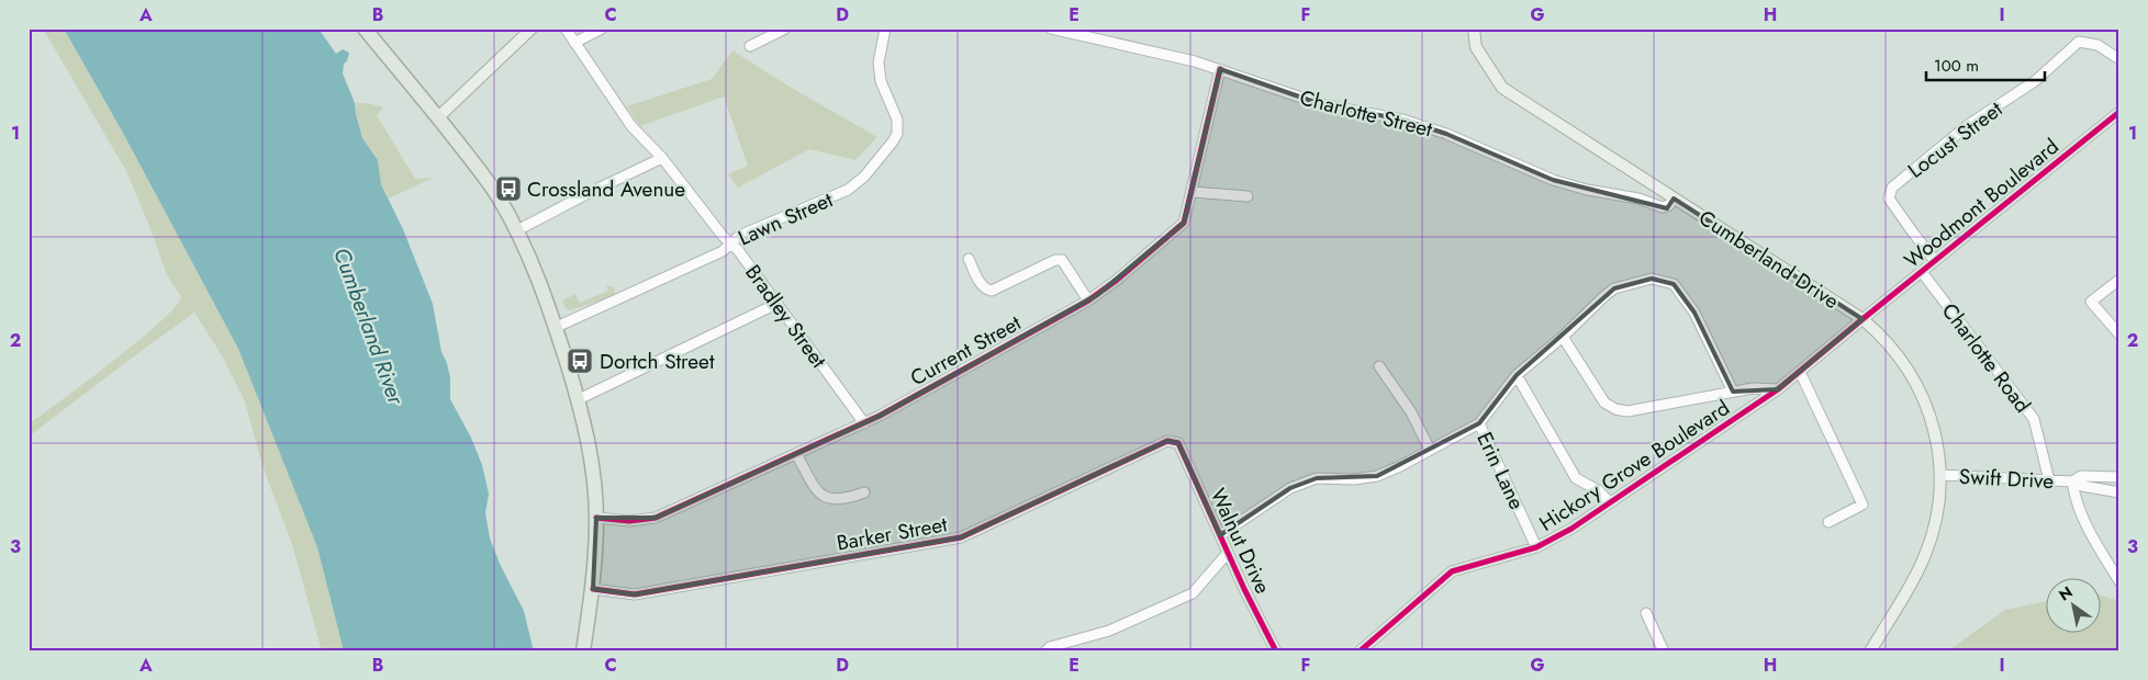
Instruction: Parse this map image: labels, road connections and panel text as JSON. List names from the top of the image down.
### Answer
{
  "streets": {
    "main road": ["Cumberland Drive"],
    "street": [
      "Charlotte Street",
      "Locust Street",
      "Woodmont Boulevard",
      "Lawn Street",
      "Bradley Street",
      "Current Street",
      "Charlotte Road",
      "Hickory Grove Boulevard",
      "Erin Lane",
      "Swift Drive",
      "Barker Street",
      "Walnut Drive"
    ]
  },
  "crossings": [
    ["Charlotte Street", "Cumberland Drive"],
    ["Charlotte Street", "Current Street"],
    ["Locust Street", "Woodmont Boulevard"],
    ["Woodmont Boulevard", "Cumberland Drive"],
    ["Woodmont Boulevard", "Charlotte Road"],
    ["Woodmont Boulevard", "Hickory Grove Boulevard"],
    ["Lawn Street", "Bradley Street"],
    ["Cumberland Drive", "Hickory Grove Boulevard"],
    ["Cumberland Drive", "Swift Drive"],
    ["Bradley Street", "Current Street"],
    ["Charlotte Road", "Swift Drive"],
    ["Hickory Grove Boulevard", "Erin Lane"],
    ["Barker Street", "Walnut Drive"]
  ],
  "water": ["Cumberland River"],
  "places": {
    "bus stop": ["Crossland Avenue", "Dortch Street"]
  },
  "scale_bar": "100 m",
  "north": "top left",
  "grid": {
    "columns": [
      "A",
      "B",
      "C",
      "D",
      "E",
      "F",
      "G",
      "H",
      "I"
    ],
    "rows": ["1", "2", "3"]
  }
}
